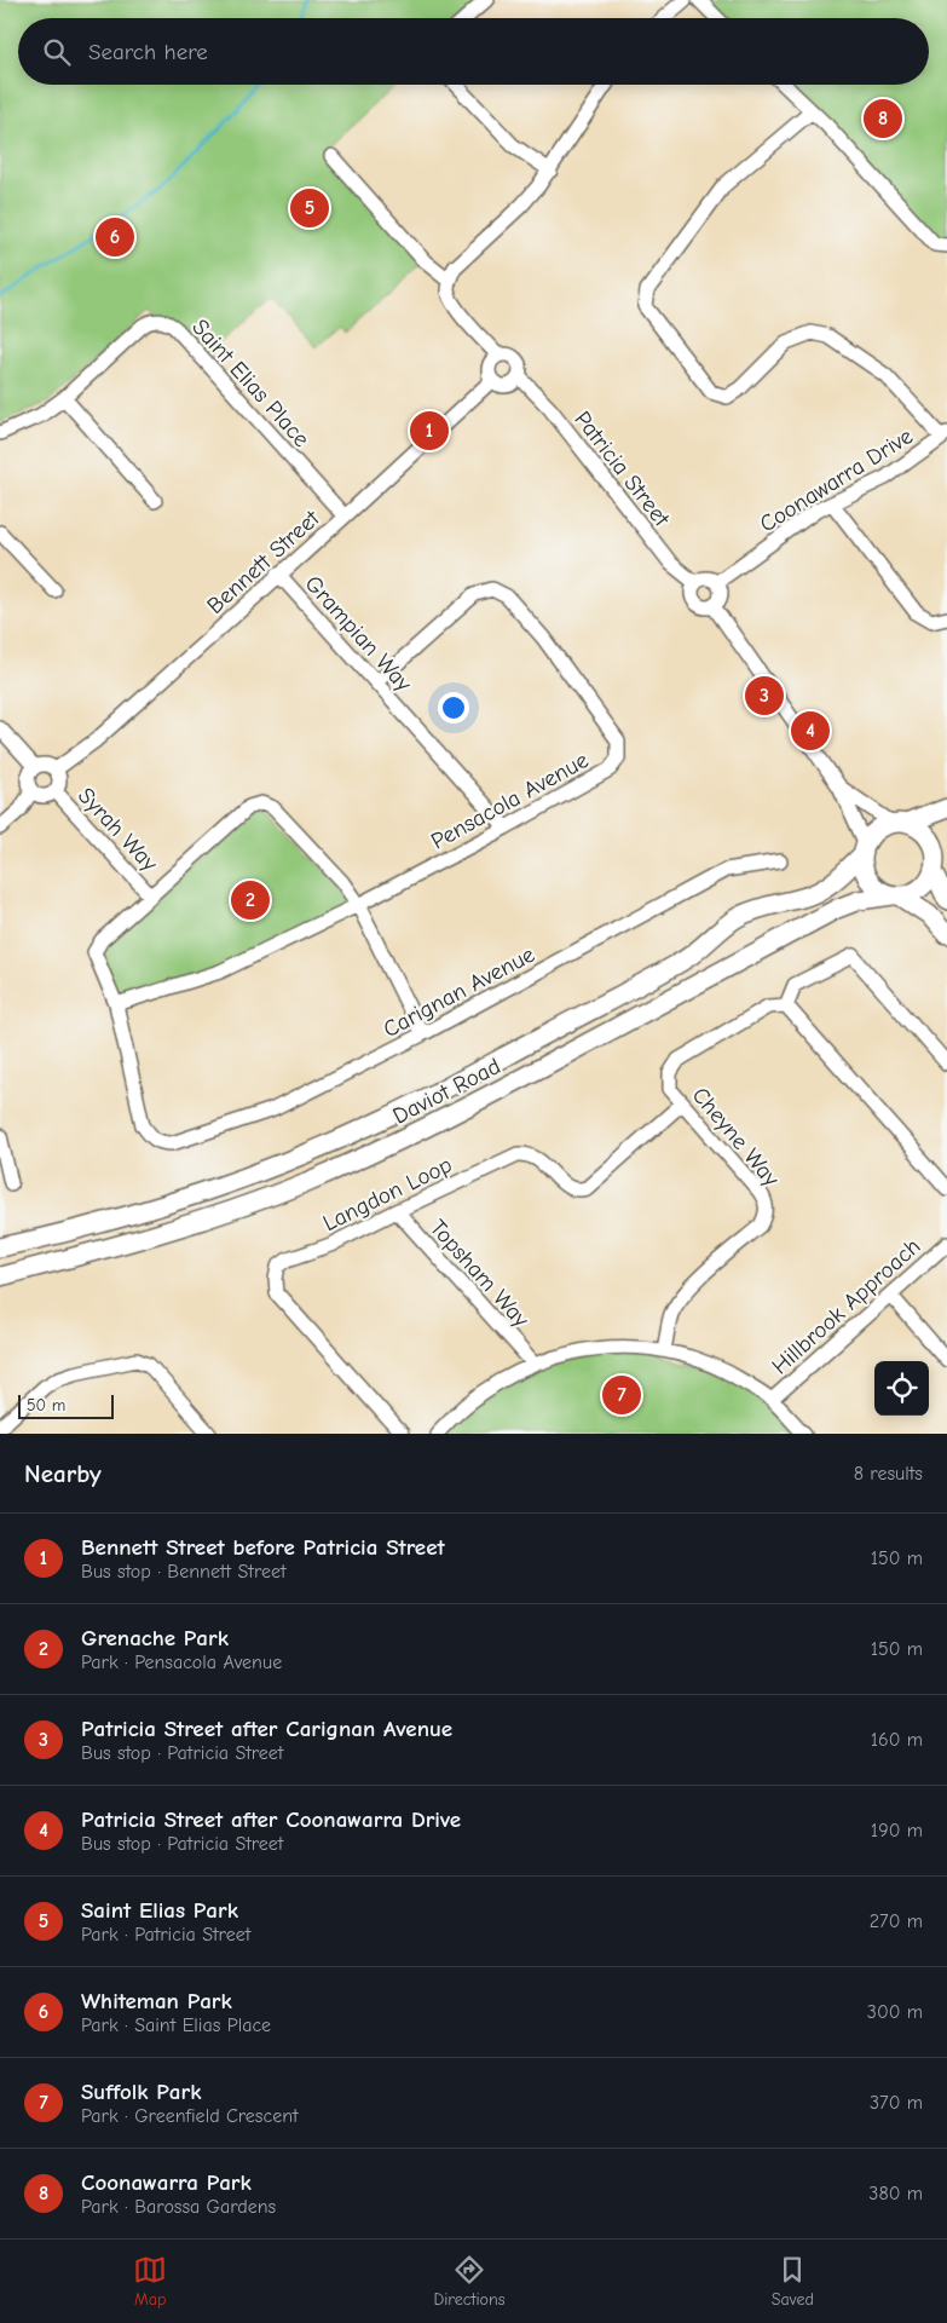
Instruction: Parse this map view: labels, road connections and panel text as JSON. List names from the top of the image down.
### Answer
{
  "streets": {
    "street": [
      "Saint Elias Place",
      "Patricia Street",
      "Coonawarra Drive",
      "Bennett Street",
      "Grampian Way",
      "Pensacola Avenue",
      "Syrah Way",
      "Carignan Avenue",
      "Daviot Road",
      "Cheyne Way",
      "Langdon Loop",
      "Topsham Way",
      "Hillbrook Approach"
    ]
  },
  "crossings": [
    ["Saint Elias Place", "Bennett Street"],
    ["Patricia Street", "Coonawarra Drive"],
    ["Patricia Street", "Bennett Street"],
    ["Bennett Street", "Grampian Way"],
    ["Bennett Street", "Syrah Way"],
    ["Grampian Way", "Pensacola Avenue"],
    ["Pensacola Avenue", "Carignan Avenue"],
    ["Cheyne Way", "Langdon Loop"],
    ["Langdon Loop", "Topsham Way"]
  ],
  "scale_bar": "50 m",
  "page": {
    "search": "Search here",
    "pins": [
      "8",
      "5",
      "6",
      "1",
      "3",
      "4",
      "2",
      "7"
    ],
    "scale": "50 m",
    "heading": ["Nearby", "8 results"],
    "list": [
      {
        "mark": "1",
        "name": "Bennett Street before Patricia Street",
        "note": "Bus stop · Bennett Street",
        "value": "150 m"
      },
      {
        "mark": "2",
        "name": "Grenache Park",
        "note": "Park · Pensacola Avenue",
        "value": "150 m"
      },
      {
        "mark": "3",
        "name": "Patricia Street after Carignan Avenue",
        "note": "Bus stop · Patricia Street",
        "value": "160 m"
      },
      {
        "mark": "4",
        "name": "Patricia Street after Coonawarra Drive",
        "note": "Bus stop · Patricia Street",
        "value": "190 m"
      },
      {
        "mark": "5",
        "name": "Saint Elias Park",
        "note": "Park · Patricia Street",
        "value": "270 m"
      },
      {
        "mark": "6",
        "name": "Whiteman Park",
        "note": "Park · Saint Elias Place",
        "value": "300 m"
      },
      {
        "mark": "7",
        "name": "Suffolk Park",
        "note": "Park · Greenfield Crescent",
        "value": "370 m"
      },
      {
        "mark": "8",
        "name": "Coonawarra Park",
        "note": "Park · Barossa Gardens",
        "value": "380 m"
      }
    ],
    "nav": ["Map", "Directions", "Saved"]
  }
}
